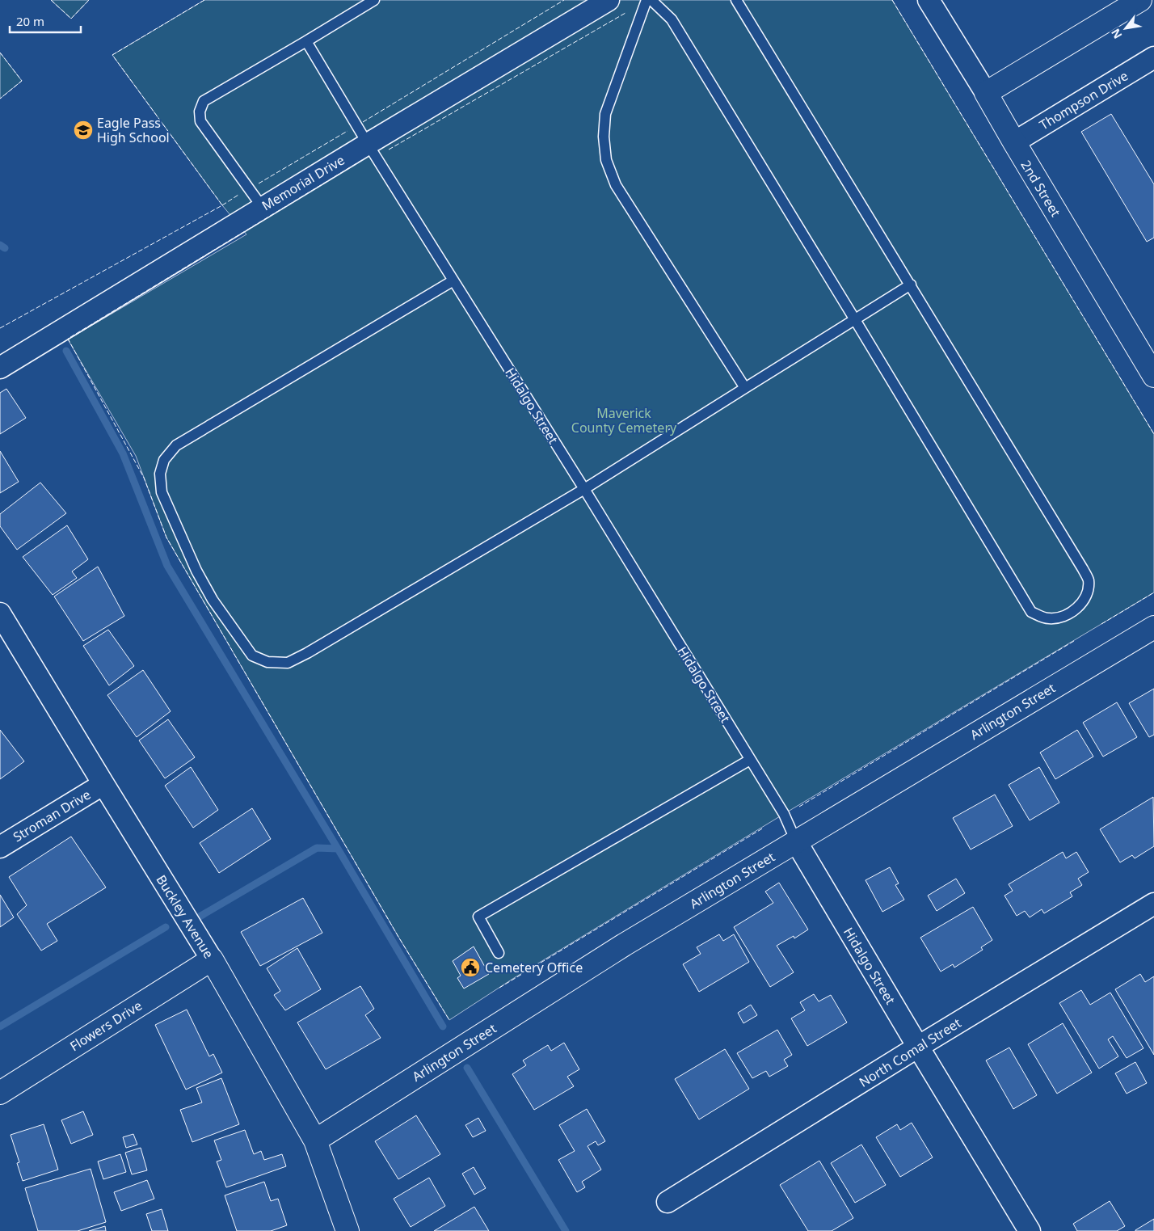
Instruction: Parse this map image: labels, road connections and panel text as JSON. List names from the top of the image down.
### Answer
{
  "streets": {
    "street": [
      "Thompson Drive",
      "Memorial Drive",
      "2nd Street",
      "Hidalgo Street",
      "Arlington Street",
      "Stroman Drive",
      "Buckley Avenue",
      "Flowers Drive",
      "North Comal Street"
    ]
  },
  "crossings": [
    ["Thompson Drive", "2nd Street"],
    ["Memorial Drive", "Hidalgo Street"],
    ["Hidalgo Street", "Arlington Street"],
    ["Hidalgo Street", "North Comal Street"],
    ["Arlington Street", "Buckley Avenue"],
    ["Stroman Drive", "Buckley Avenue"],
    ["Buckley Avenue", "Flowers Drive"]
  ],
  "parks": ["Maverick County Cemetery"],
  "places": {
    "school or university": ["Eagle Pass High School"],
    "public building": ["Cemetery Office"]
  },
  "scale_bar": "20 m",
  "north": "bottom left"
}
